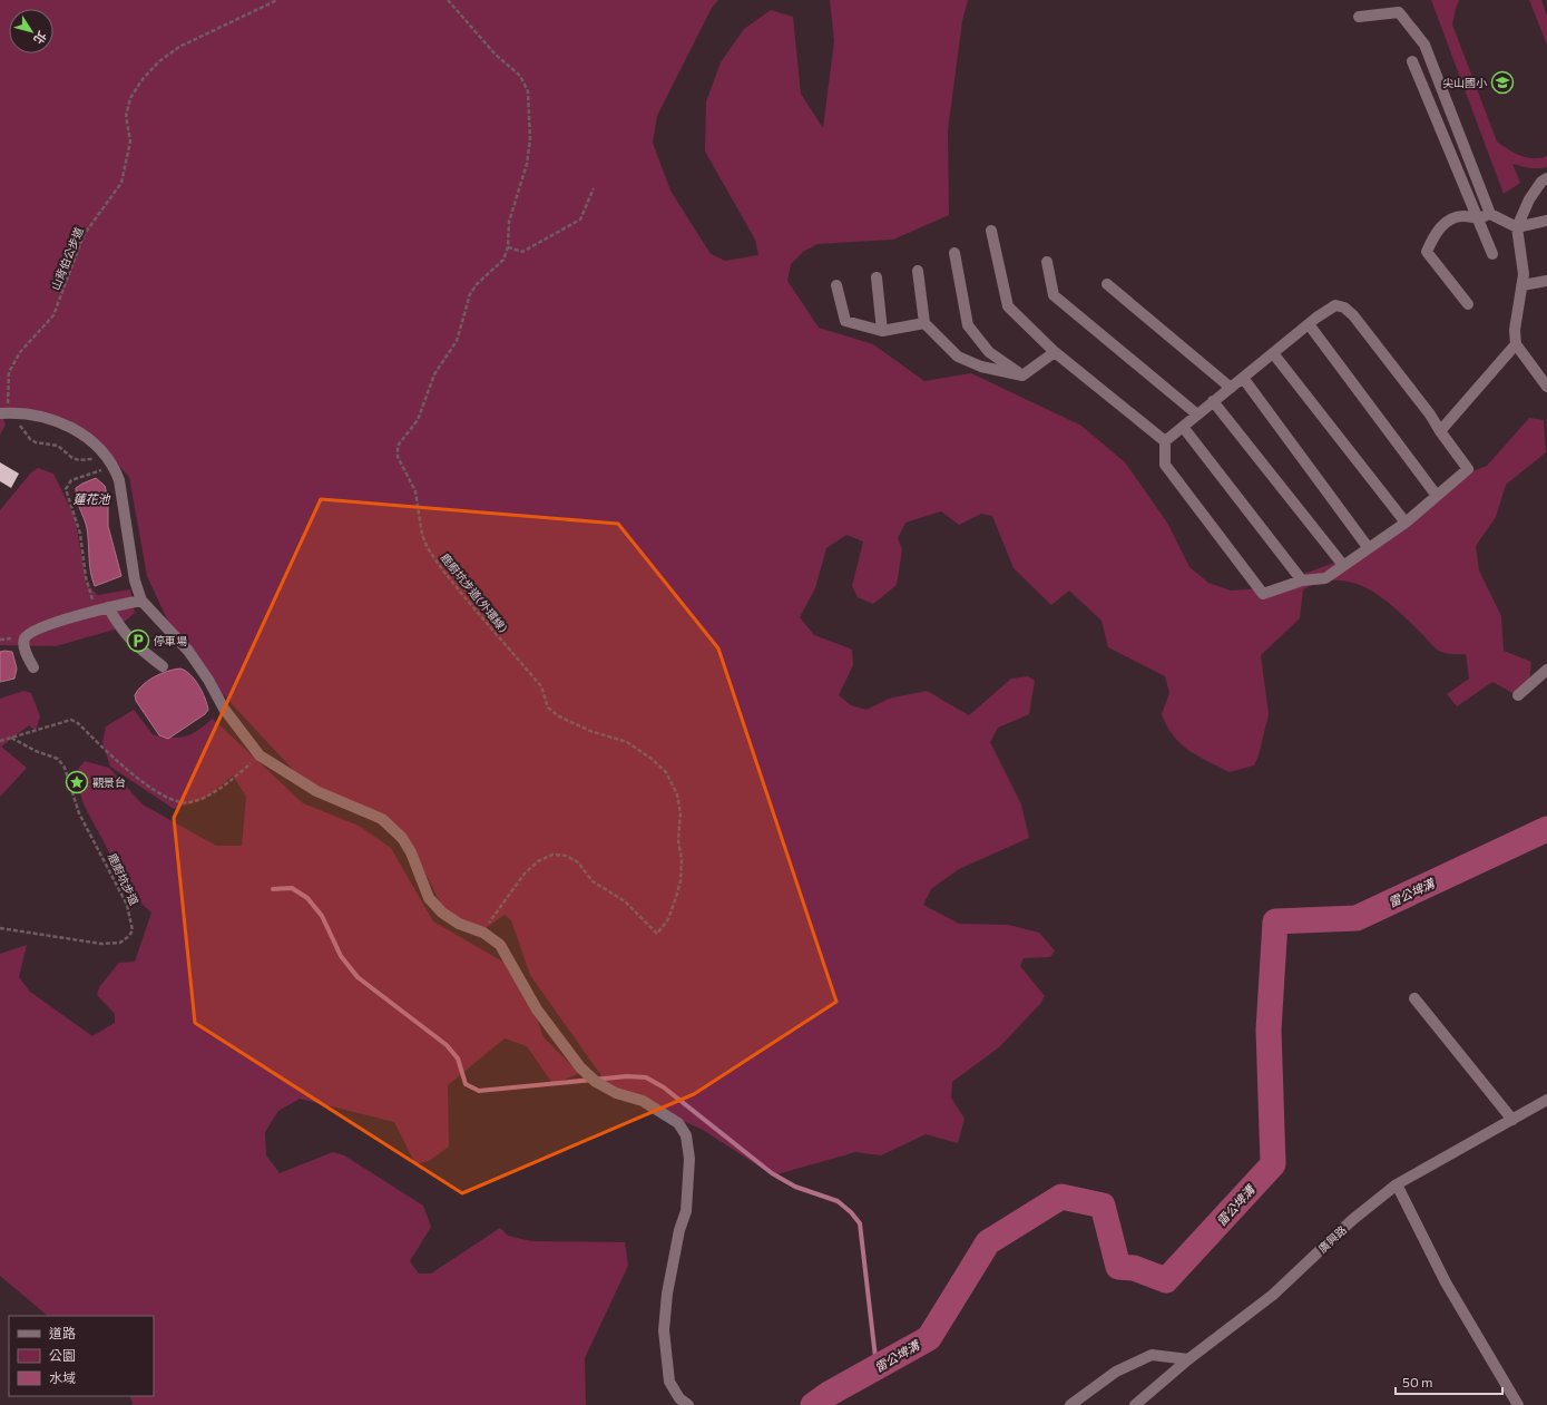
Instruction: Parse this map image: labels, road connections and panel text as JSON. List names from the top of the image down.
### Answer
{
  "streets": {
    "street": ["廣興路"],
    "path": ["山背伯公步道", "鹿廚坑步道(外環線)", "鹿廚坑步道"]
  },
  "water": ["蓮花池", "雷公埤溝"],
  "places": {
    "school or university": ["尖山國小"],
    "parking": ["停車場"],
    "place": ["觀景台"]
  },
  "legend": ["道路", "公園", "水域"],
  "scale_bar": "50 m",
  "north": "bottom right"
}
